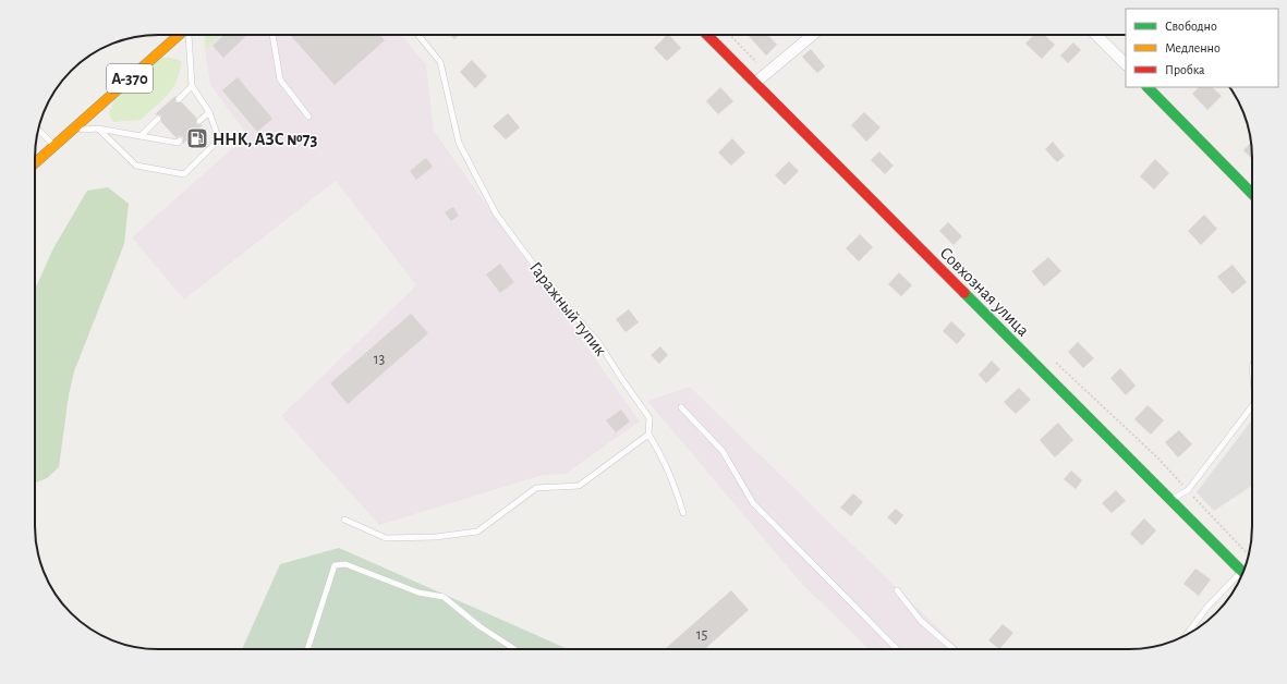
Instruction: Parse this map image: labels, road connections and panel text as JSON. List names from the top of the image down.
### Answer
{
  "streets": {
    "main road": ["А-370", "Совхозная улица"],
    "lane": ["Гаражный тупик"]
  },
  "places": {
    "fuel station": ["ННК, АЗС №73"]
  },
  "house_numbers": ["13", "15"],
  "legend": ["Свободно", "Медленно", "Пробка"]
}
